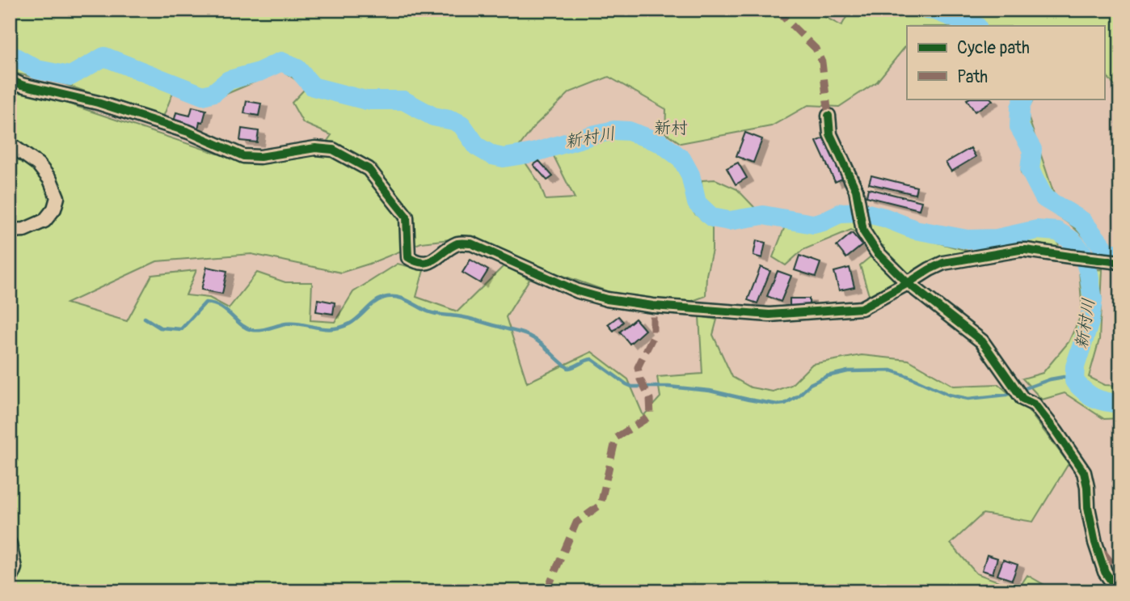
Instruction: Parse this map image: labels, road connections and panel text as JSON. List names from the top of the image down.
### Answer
{
  "districts": ["新村"],
  "water": ["新村川"],
  "legend": ["Cycle path", "Path"]
}
